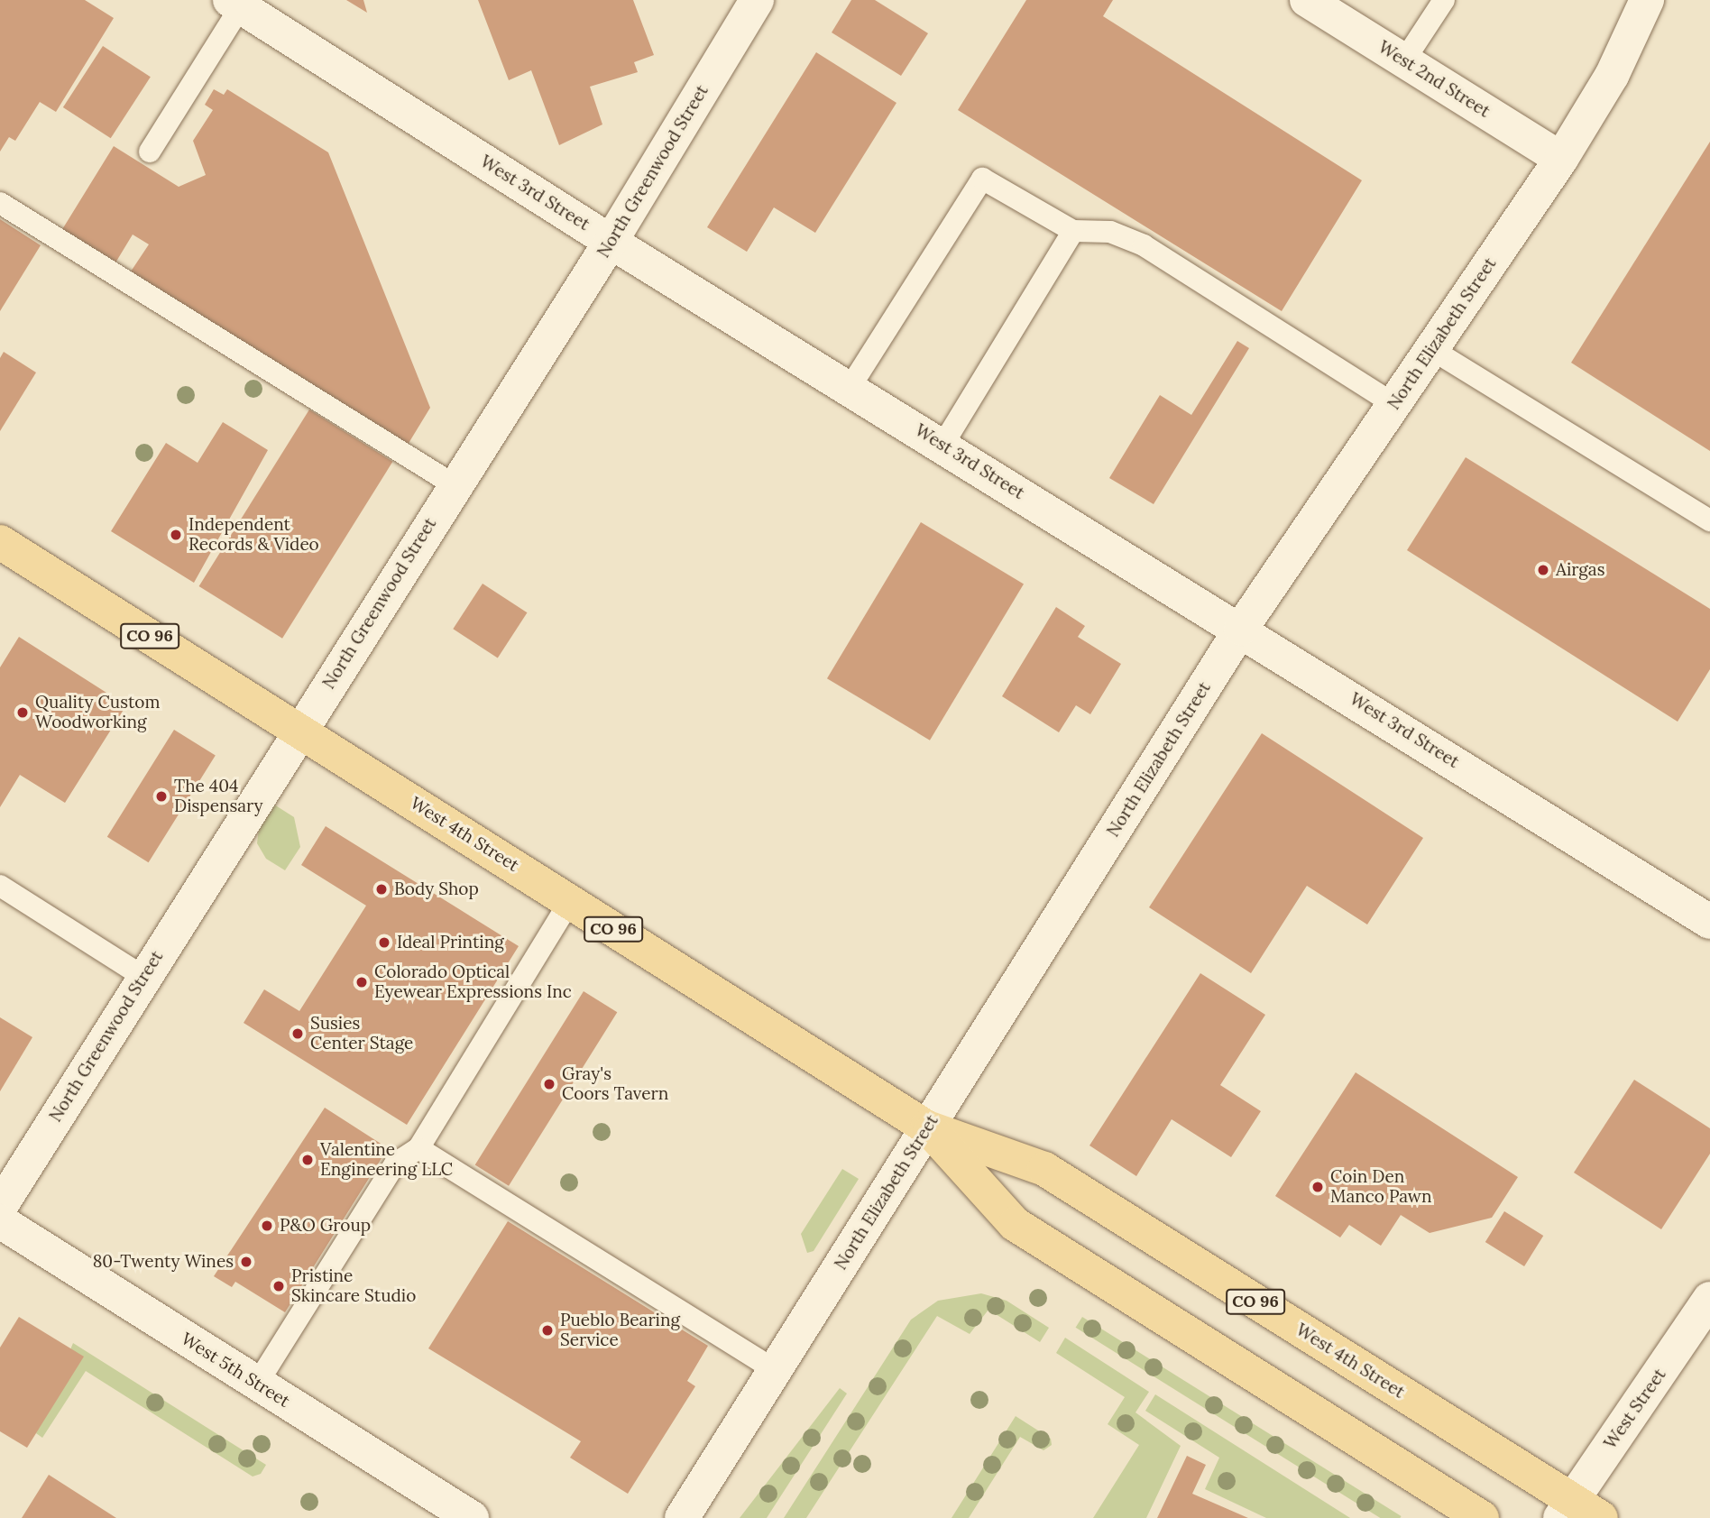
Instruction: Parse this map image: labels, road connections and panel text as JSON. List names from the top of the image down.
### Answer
{
  "streets": {
    "main road": ["CO 96", "West 4th Street"],
    "street": [
      "West 2nd Street",
      "North Greenwood Street",
      "West 3rd Street",
      "North Elizabeth Street",
      "West 5th Street",
      "West Street"
    ]
  },
  "crossings": [
    ["West 2nd Street", "North Elizabeth Street"],
    ["North Greenwood Street", "West 3rd Street"],
    ["North Greenwood Street", "West 4th Street"],
    ["West 3rd Street", "North Elizabeth Street"],
    ["North Elizabeth Street", "West 4th Street"],
    ["West 4th Street", "West Street"]
  ],
  "places": [
    "Independent Records & Video",
    "Airgas",
    "Quality Custom Woodworking",
    "The 404 Dispensary",
    "Body Shop",
    "Ideal Printing",
    "Colorado Optical Eyewear Expressions Inc",
    "Susies Center Stage",
    "Gray's Coors Tavern",
    "Valentine Engineering LLC",
    "Coin Den Manco Pawn",
    "P&O Group",
    "80-Twenty Wines",
    "Pristine Skincare Studio",
    "Pueblo Bearing Service"
  ]
}
